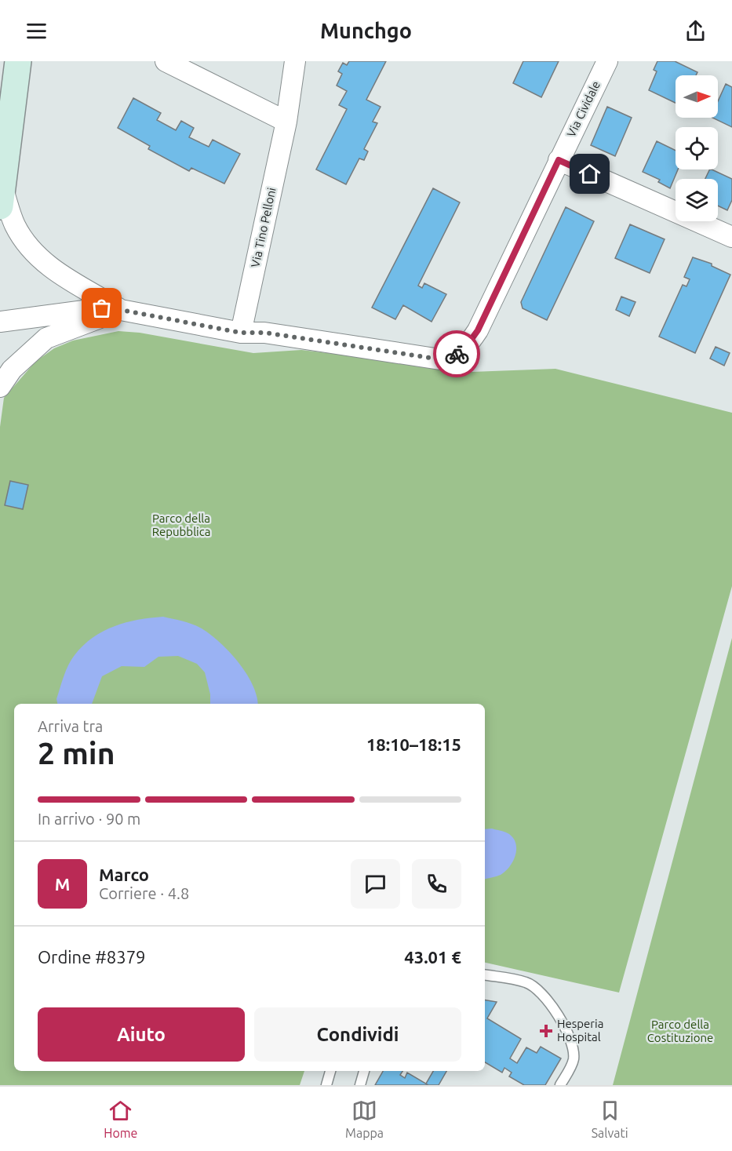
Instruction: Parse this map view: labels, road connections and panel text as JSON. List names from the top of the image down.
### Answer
{
  "streets": {
    "street": ["Via Cividale", "Via Tino Pelloni"]
  },
  "crossings": [
    ["Via Cividale", "Via Tino Pelloni"]
  ],
  "parks": ["Parco della Repubblica", "Parco della Costituzione"],
  "places": {
    "health": ["Hesperia Hospital"]
  },
  "north": "right",
  "page": {
    "header": "Munchgo",
    "heading": ["2 min", "Arriva tra", "18:10–18:15"],
    "panel": [
      "Marco",
      "Corriere · 4.8",
      "Ordine #8379",
      "43.01 €"
    ],
    "bar": "In arrivo · 90 m",
    "round": "M",
    "buttons": ["Aiuto", "Condividi"],
    "tabs": ["Home", "Mappa", "Salvati"]
  }
}
